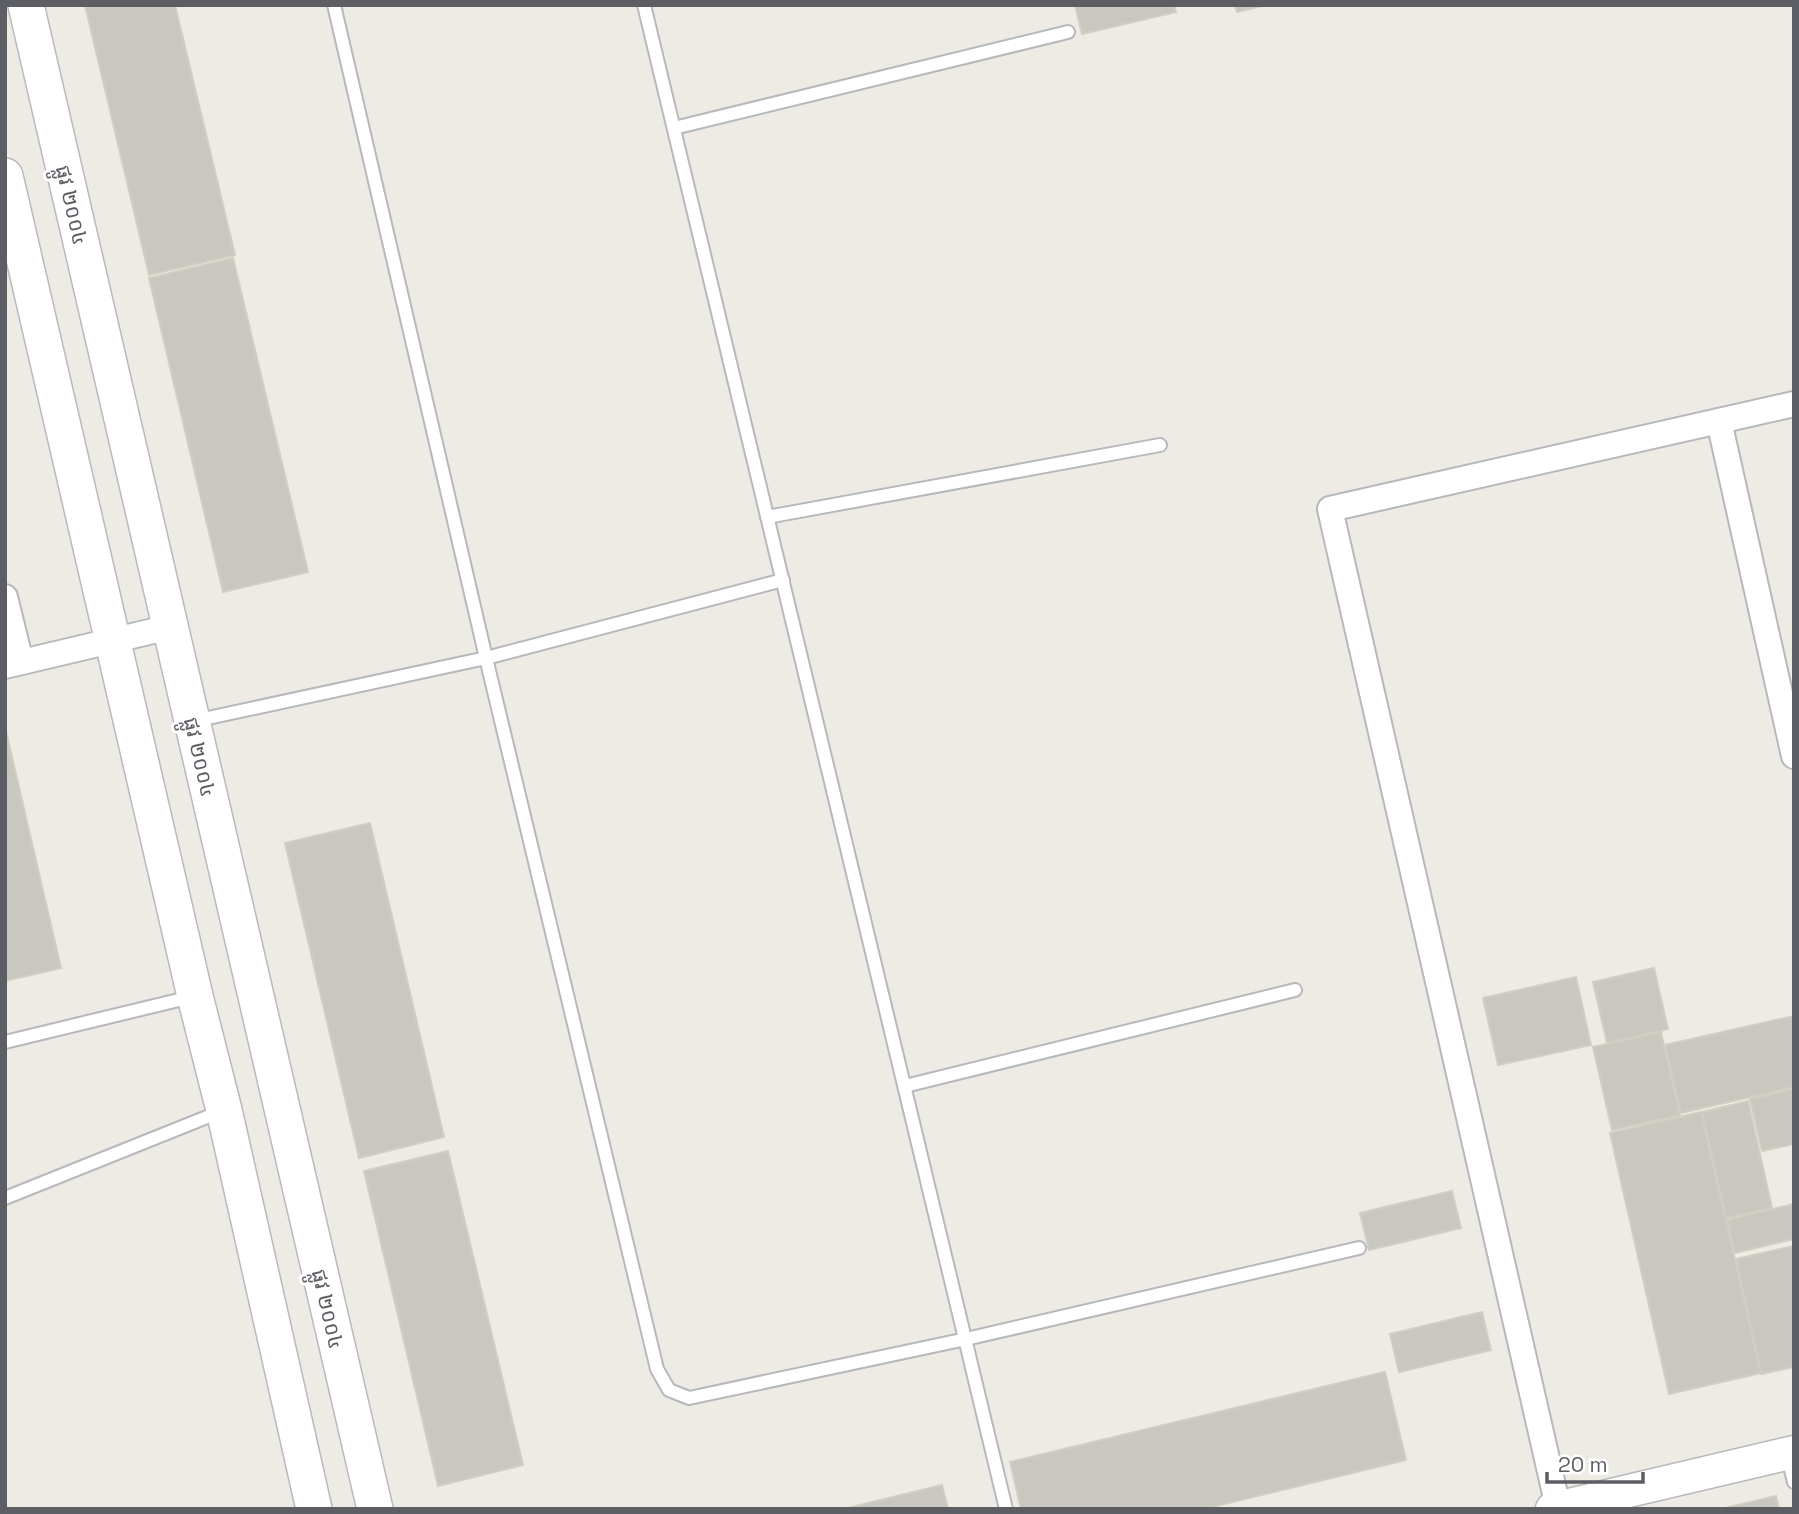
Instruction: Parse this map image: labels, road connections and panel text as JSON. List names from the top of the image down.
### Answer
{
  "streets": {
    "main road": ["ផ្លូវ ២០០៤"]
  },
  "scale_bar": "20 m"
}
